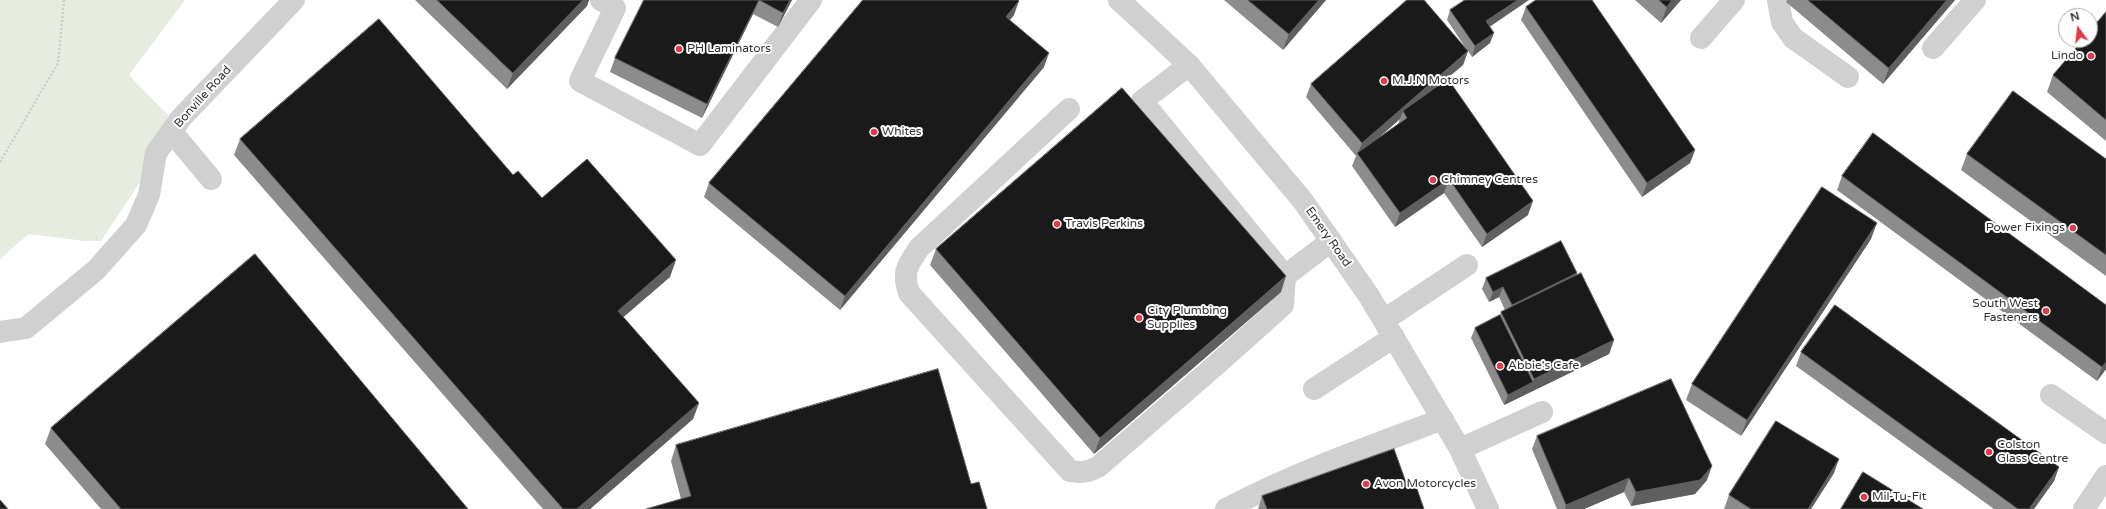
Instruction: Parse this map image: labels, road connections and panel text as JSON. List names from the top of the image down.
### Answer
{
  "streets": {
    "street": ["Bonville Road", "Emery Road"]
  },
  "places": [
    "PH Laminators",
    "Lindo",
    "M.J.N Motors",
    "Whites",
    "Chimney Centres",
    "Travis Perkins",
    "Power Fixings",
    "South West Fasteners",
    "City Plumbing Supplies",
    "Abbie's Cafe",
    "Colston Glass Centre",
    "Avon Motorcycles",
    "Mil-Tu-Fit"
  ],
  "north": "top"
}
